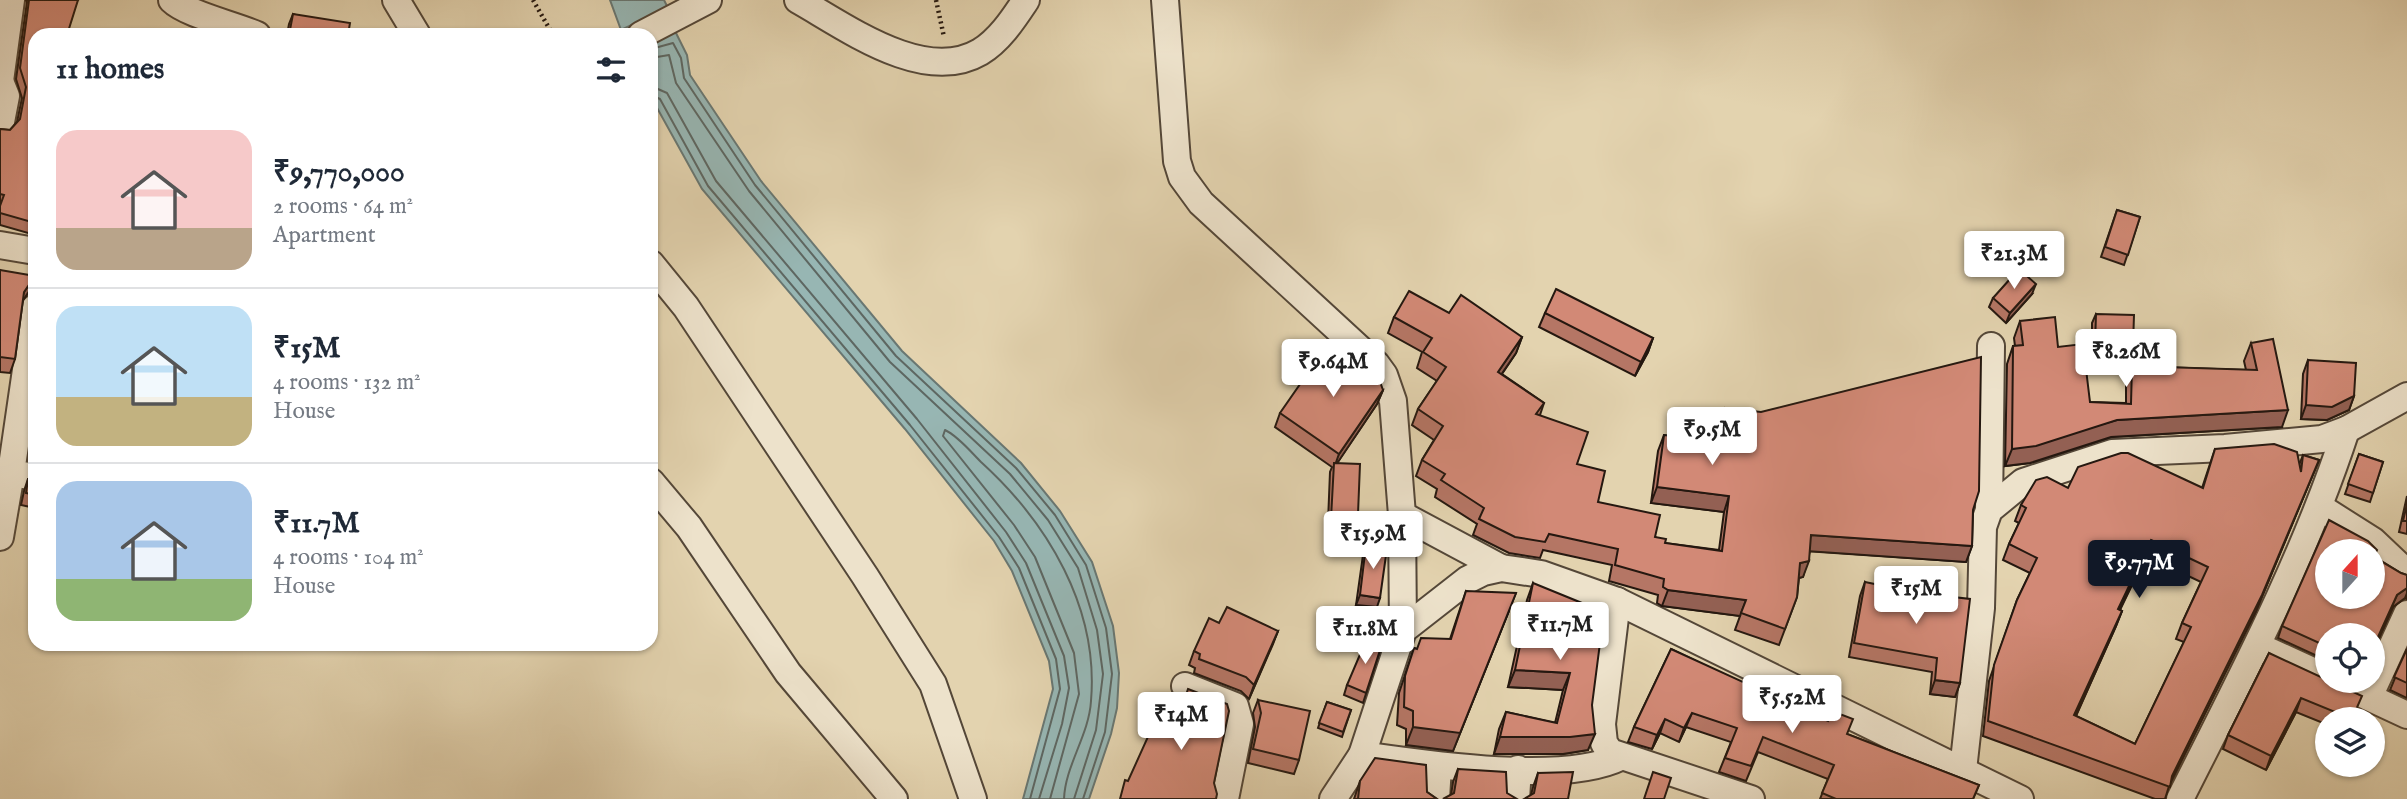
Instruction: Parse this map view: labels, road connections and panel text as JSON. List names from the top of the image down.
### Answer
{
  "north": "top",
  "page": {
    "heading": "11 homes",
    "list": [
      {
        "name": "₹9,770,000",
        "note": "2 rooms · 64 m² · Apartment"
      },
      {
        "name": "₹15M",
        "note": "4 rooms · 132 m² · House"
      },
      {
        "name": "₹11.7M",
        "note": "4 rooms · 104 m² · House"
      }
    ],
    "price": [
      "₹21.3M",
      "₹8.26M",
      "₹9.64M",
      "₹9.5M",
      "₹15.9M",
      "₹9.77M",
      "₹15M",
      "₹11.7M",
      "₹11.8M",
      "₹5.52M",
      "₹14M"
    ]
  }
}
